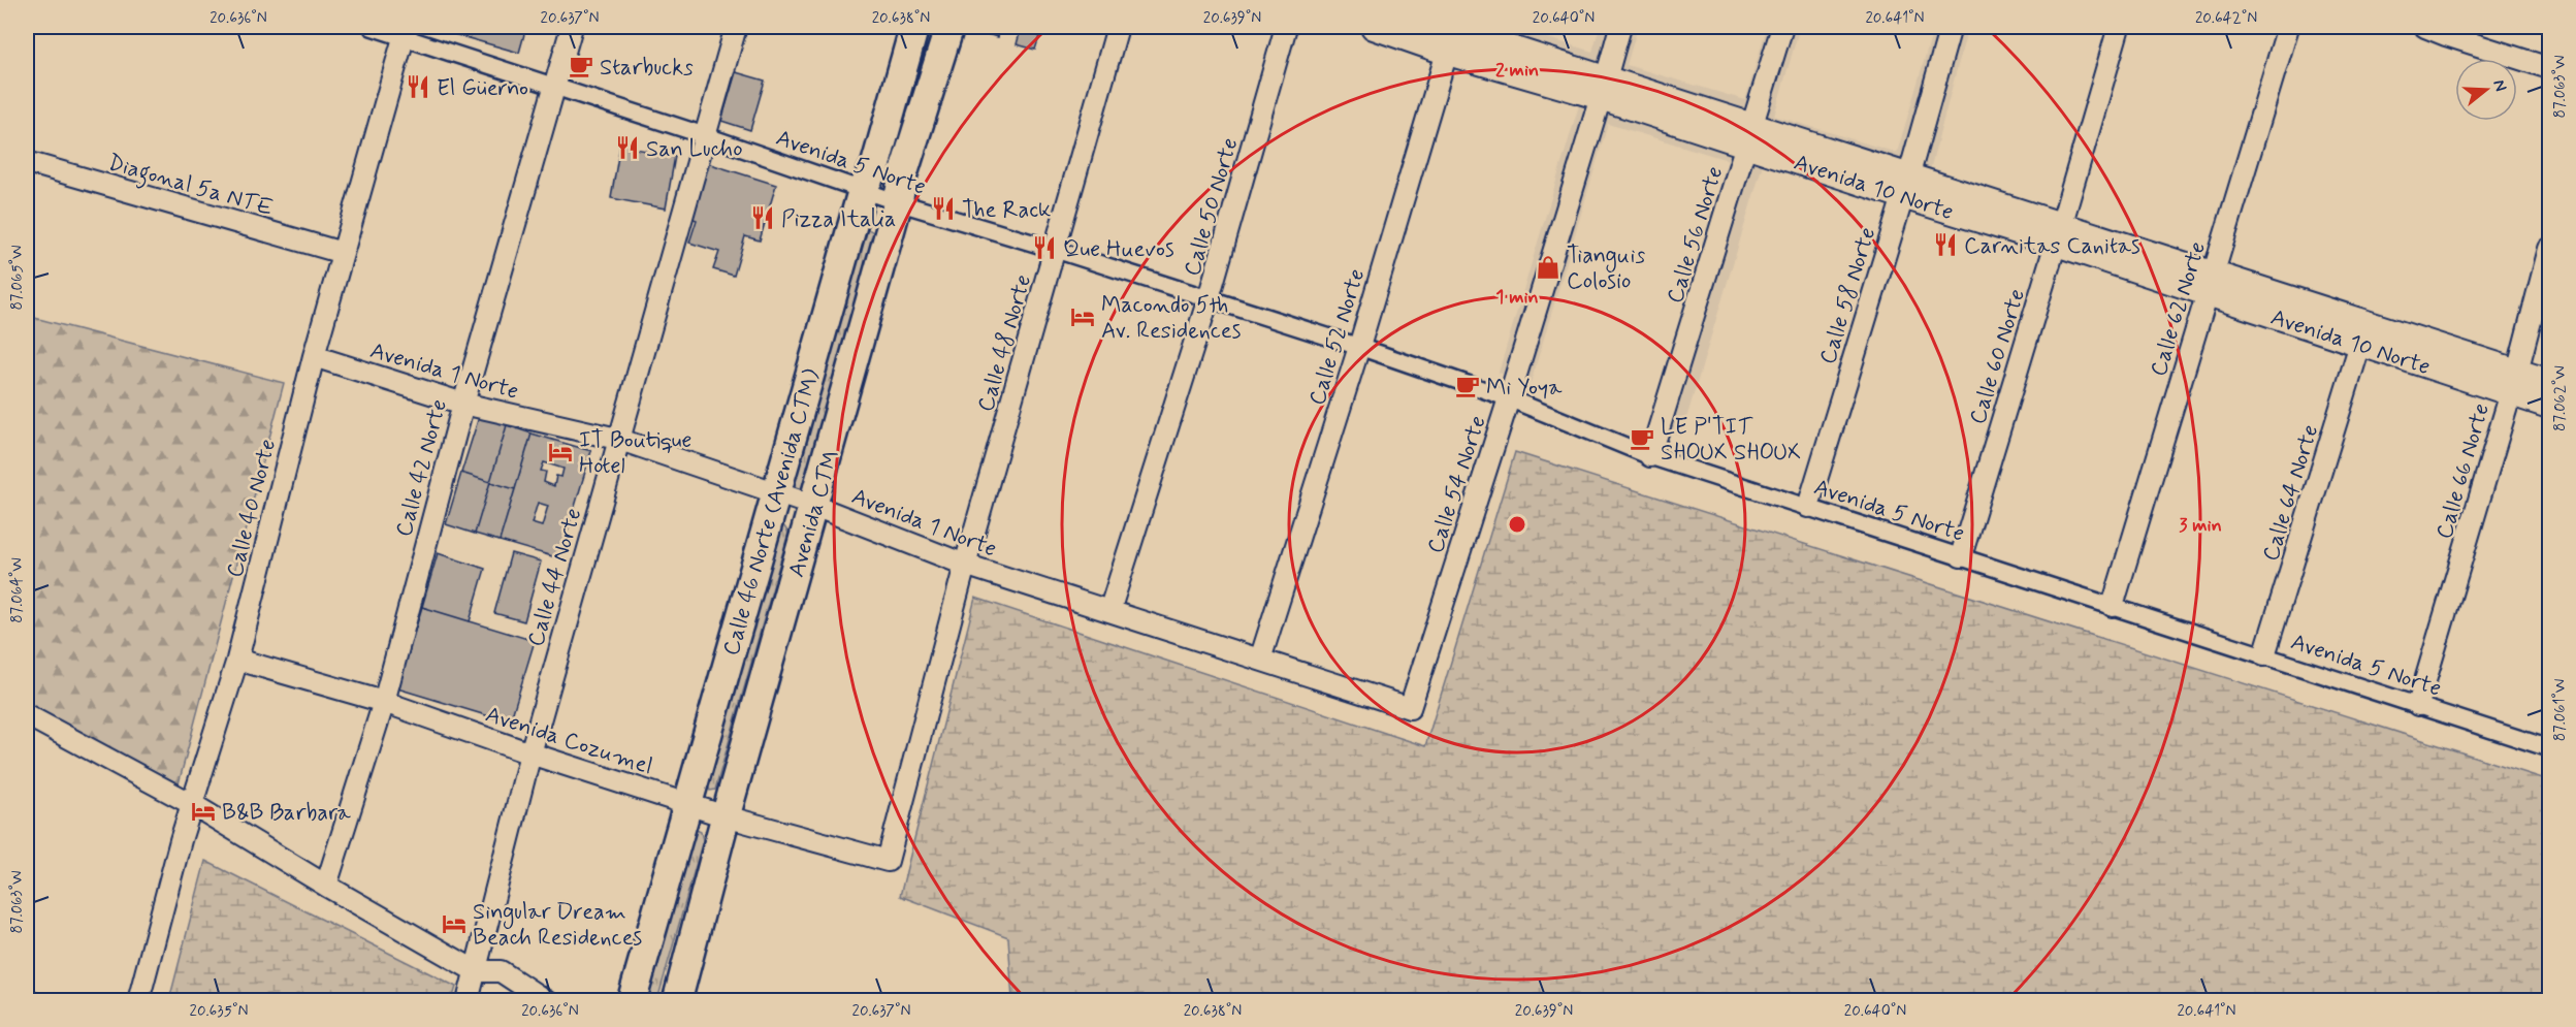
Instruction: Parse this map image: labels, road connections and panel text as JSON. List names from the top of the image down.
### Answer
{
  "streets": {
    "main road": ["Calle 46 Norte (Avenida CTM)", "Avenida CTM"],
    "street": [
      "Avenida 5 Norte",
      "Diagonal 5a NTE",
      "Avenida 10 Norte",
      "Calle 50 Norte",
      "Calle 56 Norte",
      "Calle 58 Norte",
      "Calle 62 Norte",
      "Calle 52 Norte",
      "Calle 48 Norte",
      "Calle 60 Norte",
      "Avenida 1 Norte",
      "Calle 42 Norte",
      "Calle 66 Norte",
      "Calle 54 Norte",
      "Calle 64 Norte",
      "Calle 40 Norte",
      "Calle 44 Norte",
      "Avenida Cozumel"
    ]
  },
  "crossings": [
    ["Avenida 5 Norte", "Calle 50 Norte"],
    ["Avenida 5 Norte", "Calle 56 Norte"],
    ["Avenida 5 Norte", "Calle 58 Norte"],
    ["Avenida 5 Norte", "Calle 62 Norte"],
    ["Avenida 5 Norte", "Calle 52 Norte"],
    ["Avenida 5 Norte", "Calle 48 Norte"],
    ["Avenida 5 Norte", "Calle 60 Norte"],
    ["Avenida 5 Norte", "Calle 42 Norte"],
    ["Avenida 5 Norte", "Calle 66 Norte"],
    ["Avenida 5 Norte", "Calle 54 Norte"],
    ["Avenida 5 Norte", "Calle 64 Norte"],
    ["Avenida 5 Norte", "Calle 40 Norte"],
    ["Avenida 5 Norte", "Calle 46 Norte (Avenida CTM)"],
    ["Avenida 5 Norte", "Avenida CTM"],
    ["Avenida 5 Norte", "Calle 44 Norte"],
    ["Diagonal 5a NTE", "Calle 40 Norte"],
    ["Avenida 10 Norte", "Calle 56 Norte"],
    ["Avenida 10 Norte", "Calle 58 Norte"],
    ["Avenida 10 Norte", "Calle 62 Norte"],
    ["Avenida 10 Norte", "Calle 52 Norte"],
    ["Avenida 10 Norte", "Calle 60 Norte"],
    ["Avenida 10 Norte", "Calle 66 Norte"],
    ["Avenida 10 Norte", "Calle 54 Norte"],
    ["Avenida 10 Norte", "Calle 64 Norte"],
    ["Calle 50 Norte", "Avenida 1 Norte"],
    ["Calle 52 Norte", "Avenida 1 Norte"],
    ["Calle 48 Norte", "Avenida 1 Norte"],
    ["Calle 48 Norte", "Avenida Cozumel"],
    ["Avenida 1 Norte", "Calle 42 Norte"],
    ["Avenida 1 Norte", "Calle 54 Norte"],
    ["Avenida 1 Norte", "Calle 40 Norte"],
    ["Avenida 1 Norte", "Calle 46 Norte (Avenida CTM)"],
    ["Avenida 1 Norte", "Avenida CTM"],
    ["Avenida 1 Norte", "Calle 44 Norte"],
    ["Calle 42 Norte", "Avenida Cozumel"],
    ["Calle 40 Norte", "Avenida Cozumel"],
    ["Calle 46 Norte (Avenida CTM)", "Avenida Cozumel"],
    ["Avenida CTM", "Avenida Cozumel"],
    ["Calle 44 Norte", "Avenida Cozumel"]
  ],
  "places": {
    "cafe": ["Starbucks", "Mi Yoya", "LE P'TIT SHOUX SHOUX"],
    "restaurant": [
      "El Güerno",
      "San Lucho",
      "The Rack",
      "Pizza Italia",
      "Carnitas Canitas",
      "Que Huevos"
    ],
    "shop": ["Tianguis Colosio"],
    "hotel": [
      "Macondo 5th Av. Residences",
      "IT Boutique Hotel",
      "B&B Barbara",
      "Singular Dream Beach Residences"
    ]
  },
  "north": "right",
  "coordinates": [
    "20.636°N",
    "20.637°N",
    "20.638°N",
    "20.639°N",
    "20.640°N",
    "20.641°N",
    "20.642°N",
    "87.063°W",
    "87.065°W",
    "87.062°W",
    "87.064°W",
    "87.061°W",
    "20.635°N"
  ],
  "rings": ["2 min", "1 min", "3 min"]
}
